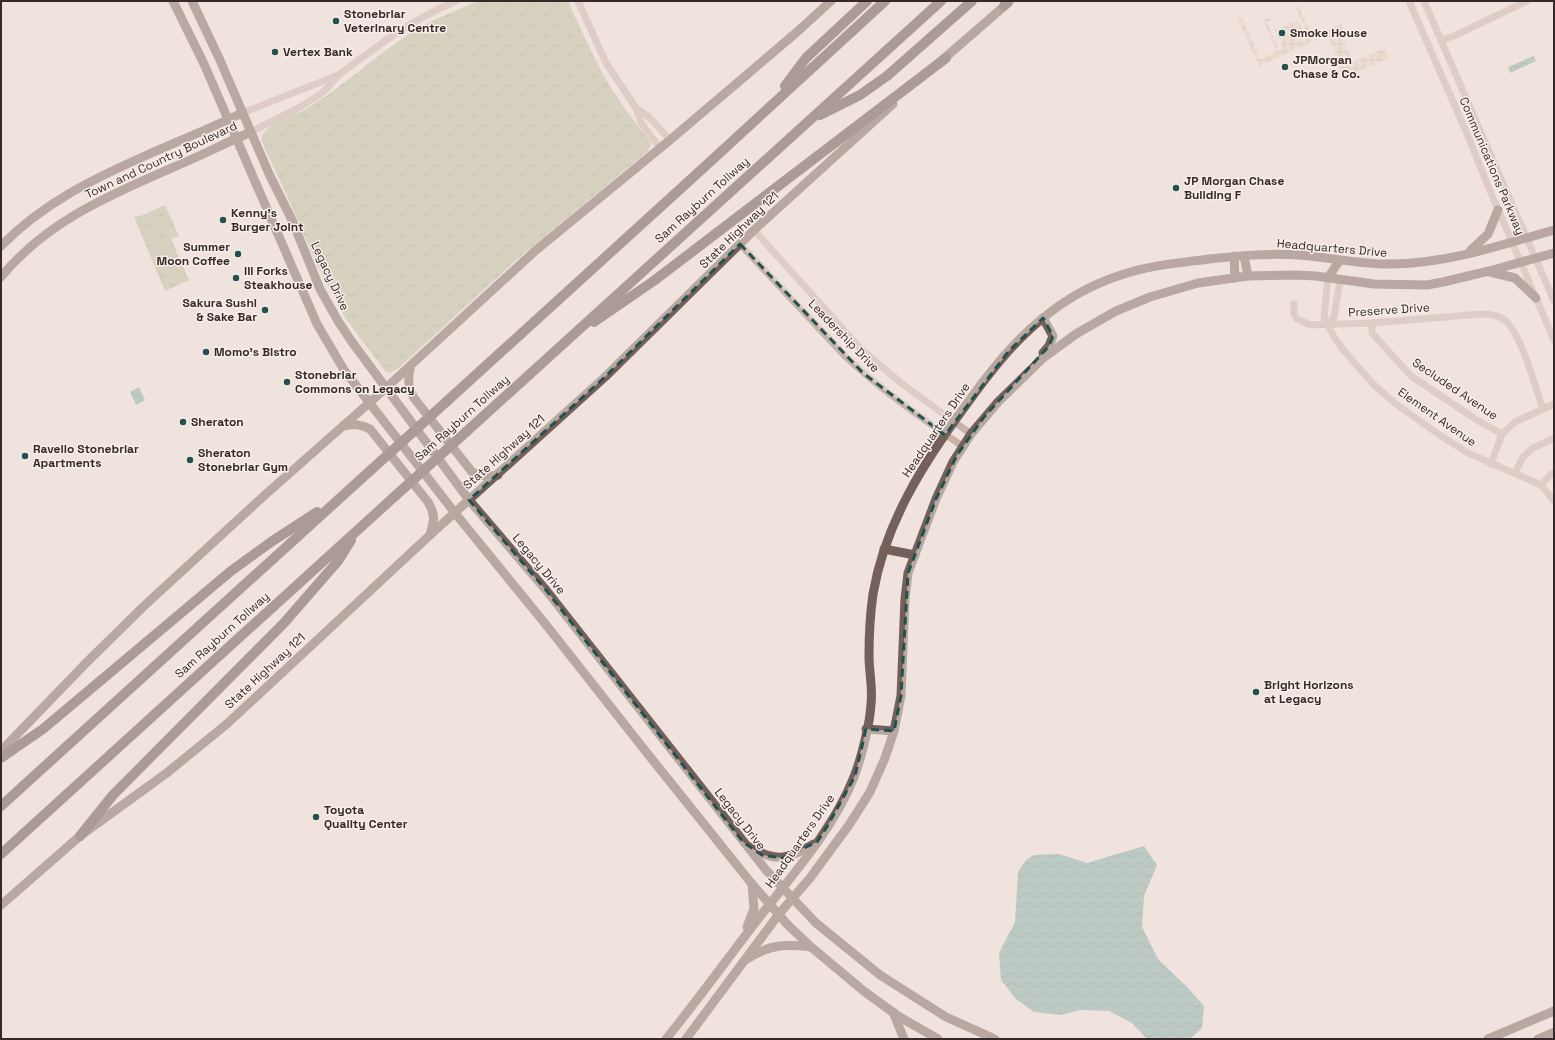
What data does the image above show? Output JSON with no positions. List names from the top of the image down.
{
  "streets": {
    "highway": ["Sam Rayburn Tollway"],
    "main road": [
      "Town and Country Boulevard",
      "State Highway 121",
      "Headquarters Drive",
      "Legacy Drive"
    ],
    "street": [
      "Communications Parkway",
      "Preserve Drive",
      "Leadership Drive",
      "Secluded Avenue",
      "Element Avenue"
    ]
  },
  "crossings": [
    ["Town and Country Boulevard", "Legacy Drive"],
    ["Communications Parkway", "Headquarters Drive"],
    ["State Highway 121", "Legacy Drive"],
    ["State Highway 121", "Leadership Drive"],
    ["Headquarters Drive", "Legacy Drive"],
    ["Headquarters Drive", "Leadership Drive"],
    ["Preserve Drive", "Secluded Avenue"],
    ["Preserve Drive", "Element Avenue"]
  ],
  "places": [
    "Stonebriar Veterinary Centre",
    "Smoke House",
    "Vertex Bank",
    "JPMorgan Chase & Co.",
    "JP Morgan Chase Building F",
    "Kenny's Burger Joint",
    "Summer Moon Coffee",
    "III Forks Steakhouse",
    "Sakura Sushi & Sake Bar",
    "Momo's Bistro",
    "Stonebriar Commons on Legacy",
    "Sheraton",
    "Ravello Stonebriar Apartments",
    "Sheraton Stonebriar Gym",
    "Bright Horizons at Legacy",
    "Toyota Quality Center"
  ]
}
